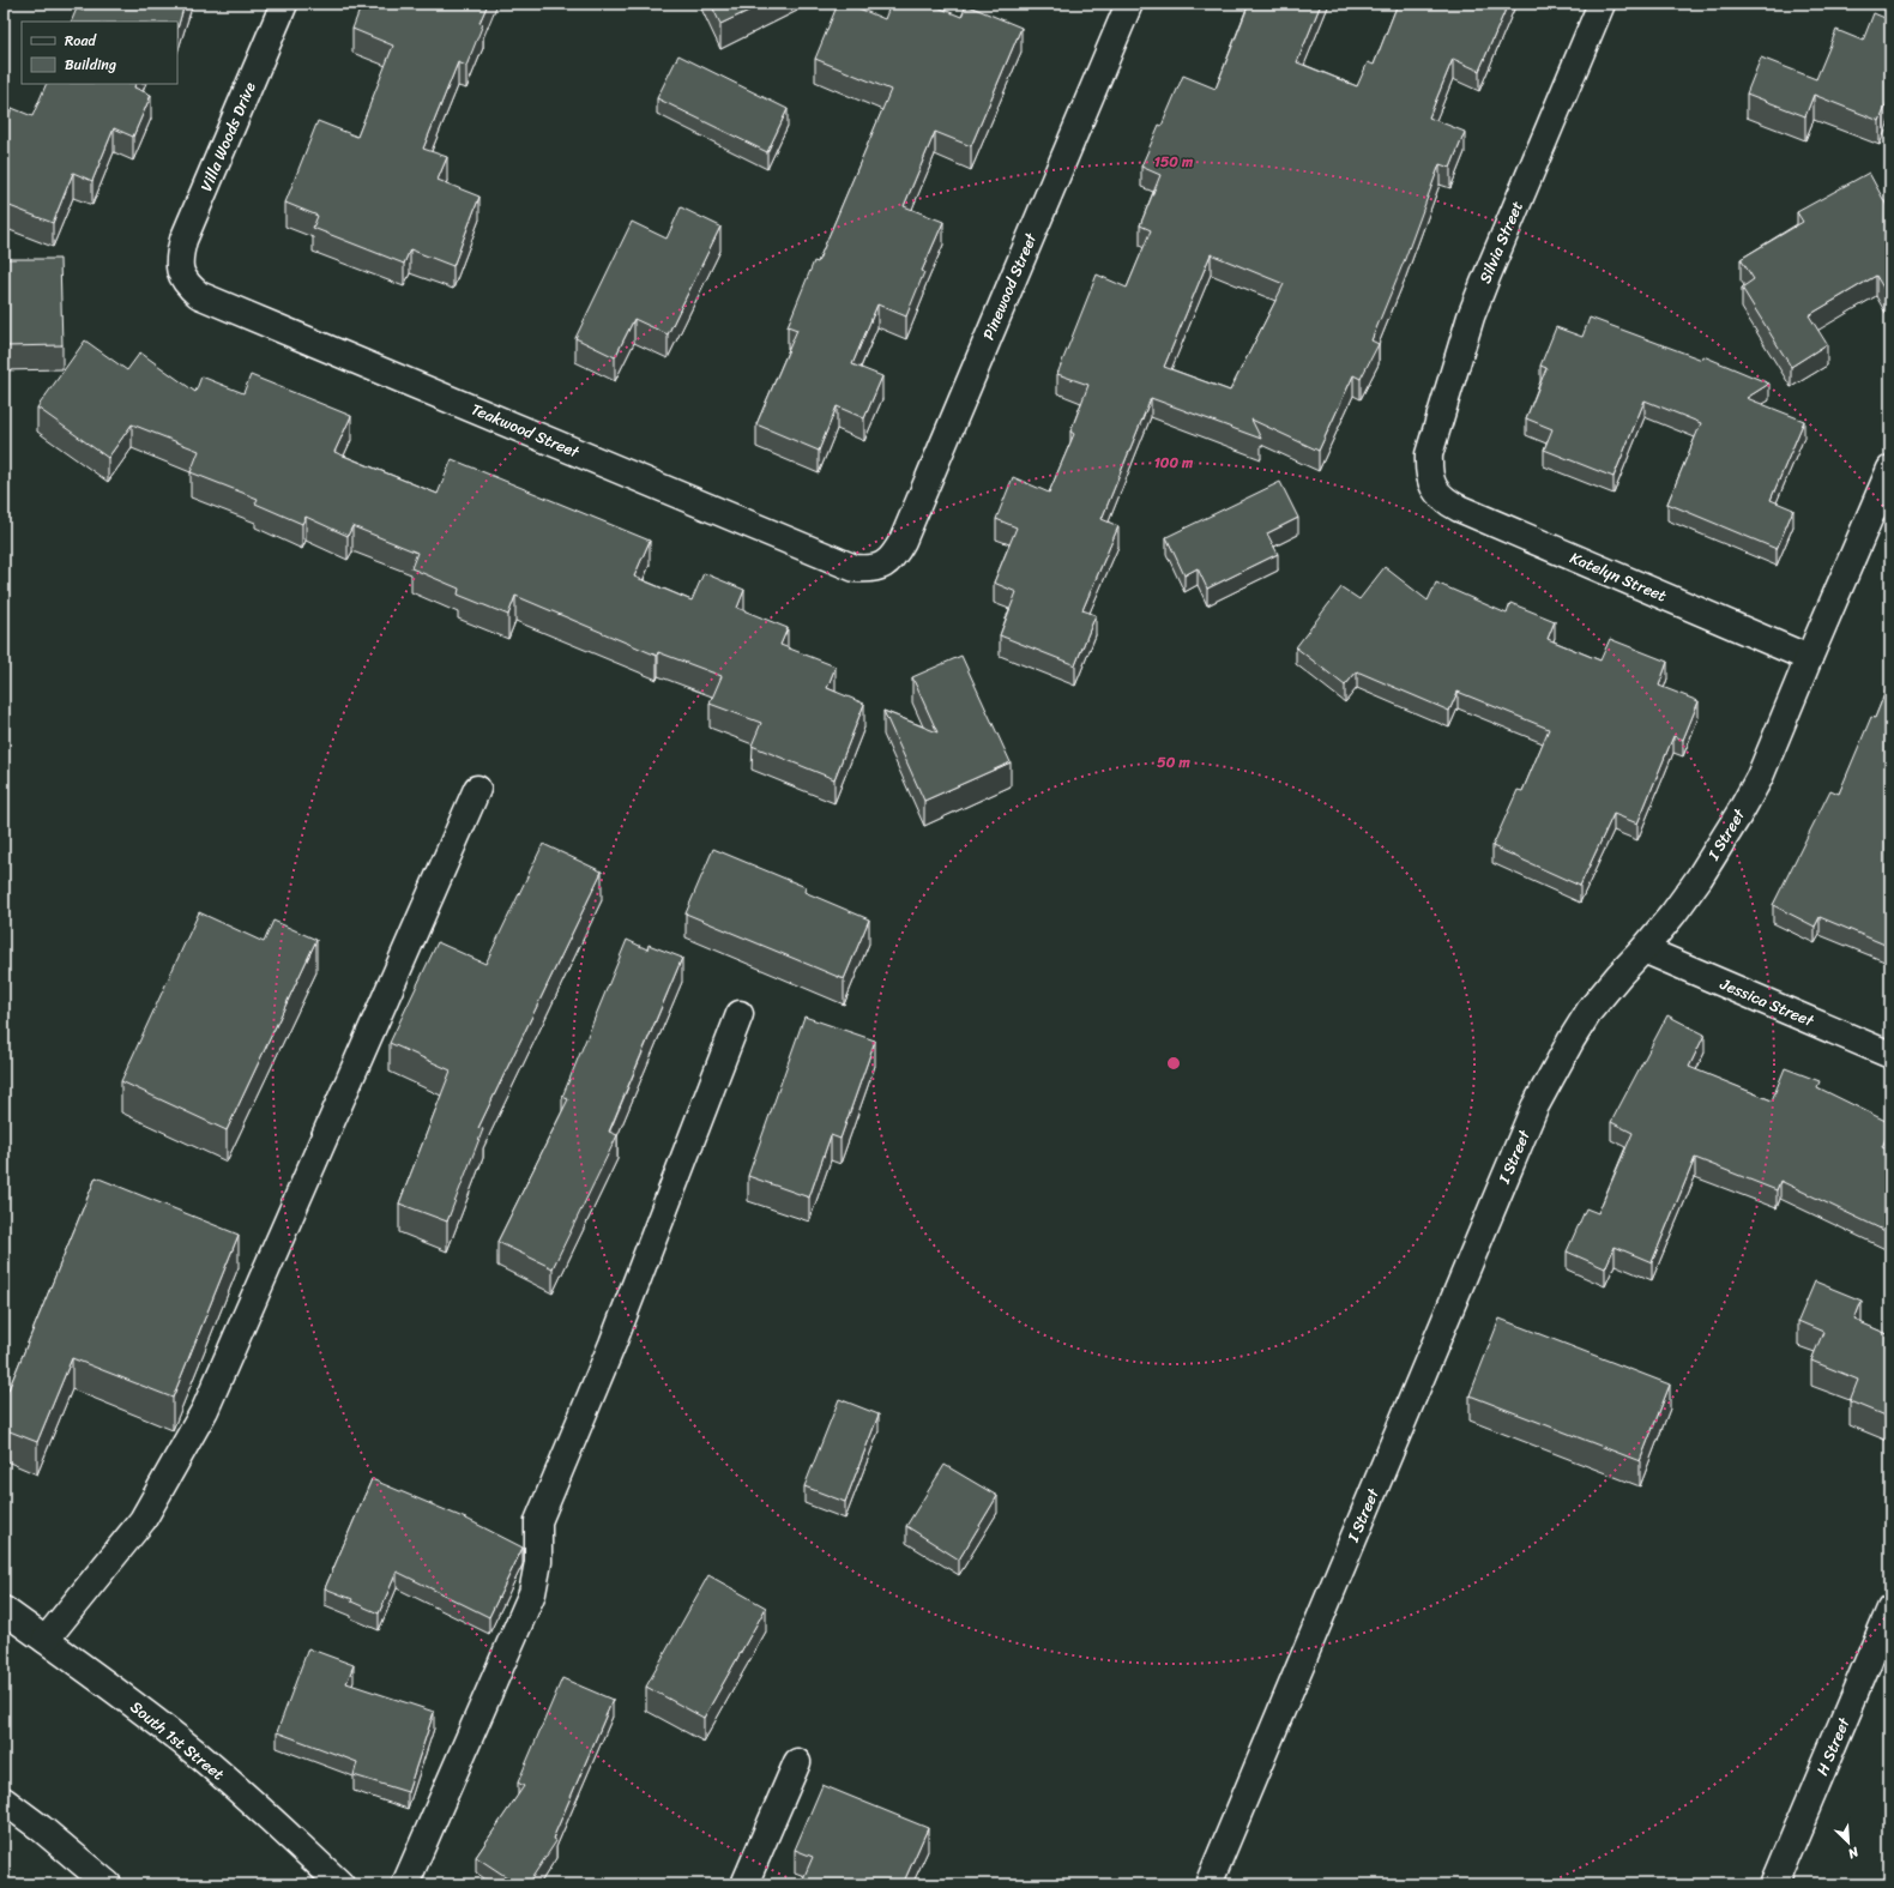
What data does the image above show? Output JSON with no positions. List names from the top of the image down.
{
  "streets": {
    "street": [
      "Villa Woods Drive",
      "Silvia Street",
      "Pinewood Street",
      "Teakwood Street",
      "Katelyn Street",
      "I Street",
      "Jessica Street",
      "South 1st Street",
      "H Street"
    ]
  },
  "crossings": [
    ["Villa Woods Drive", "Teakwood Street"],
    ["Silvia Street", "Katelyn Street"],
    ["Pinewood Street", "Teakwood Street"],
    ["Katelyn Street", "I Street"],
    ["I Street", "Jessica Street"]
  ],
  "legend": ["Road", "Building"],
  "north": "bottom right",
  "rings": ["150 m", "100 m", "50 m"]
}
